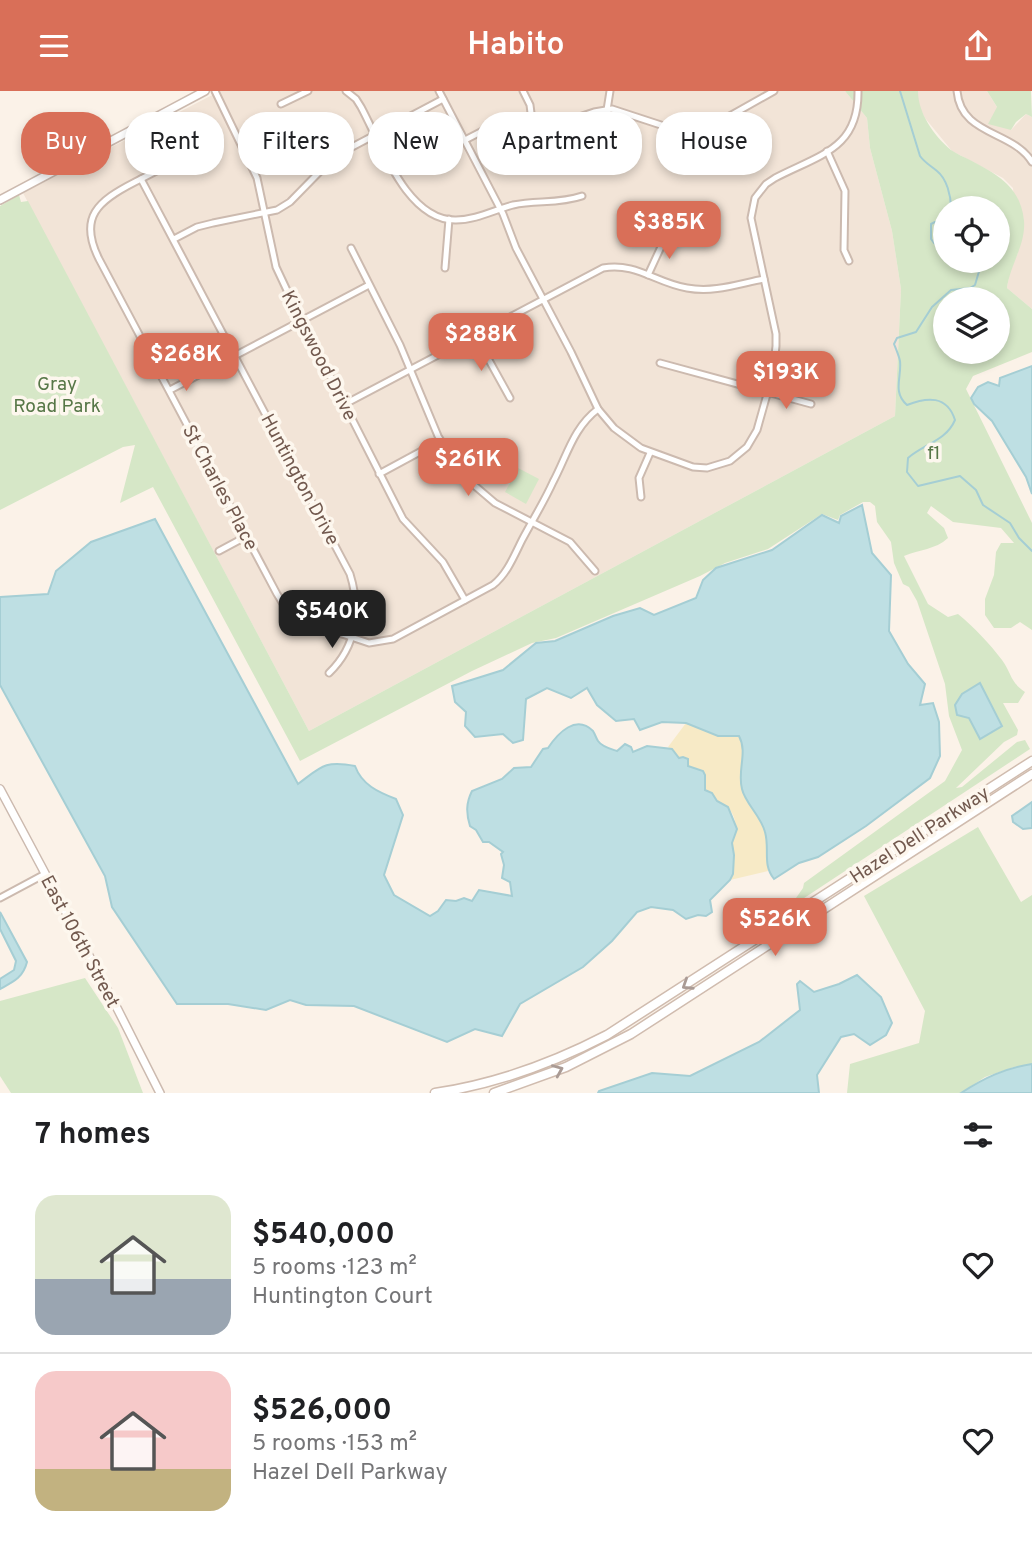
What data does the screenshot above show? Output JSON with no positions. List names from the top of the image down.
{
  "streets": {
    "main road": ["Hazel Dell Parkway"],
    "street": [
      "Kingswood Drive",
      "Huntington Drive",
      "St Charles Place",
      "East 106th Street"
    ]
  },
  "crossings": [
    ["Kingswood Drive", "St Charles Place"],
    ["Huntington Drive", "St Charles Place"]
  ],
  "parks": ["Gray Road Park", "f1"],
  "page": {
    "header": "Habito",
    "chip": [
      "Buy",
      "Rent",
      "Filters",
      "New",
      "Apartment",
      "House"
    ],
    "price": [
      "$385K",
      "$288K",
      "$268K",
      "$193K",
      "$261K",
      "$540K",
      "$526K"
    ],
    "heading": "7 homes",
    "list": [
      {
        "name": "$540,000",
        "note": "5 rooms · 123 m² · Huntington Court"
      },
      {
        "name": "$526,000",
        "note": "5 rooms · 153 m² · Hazel Dell Parkway"
      }
    ]
  }
}
